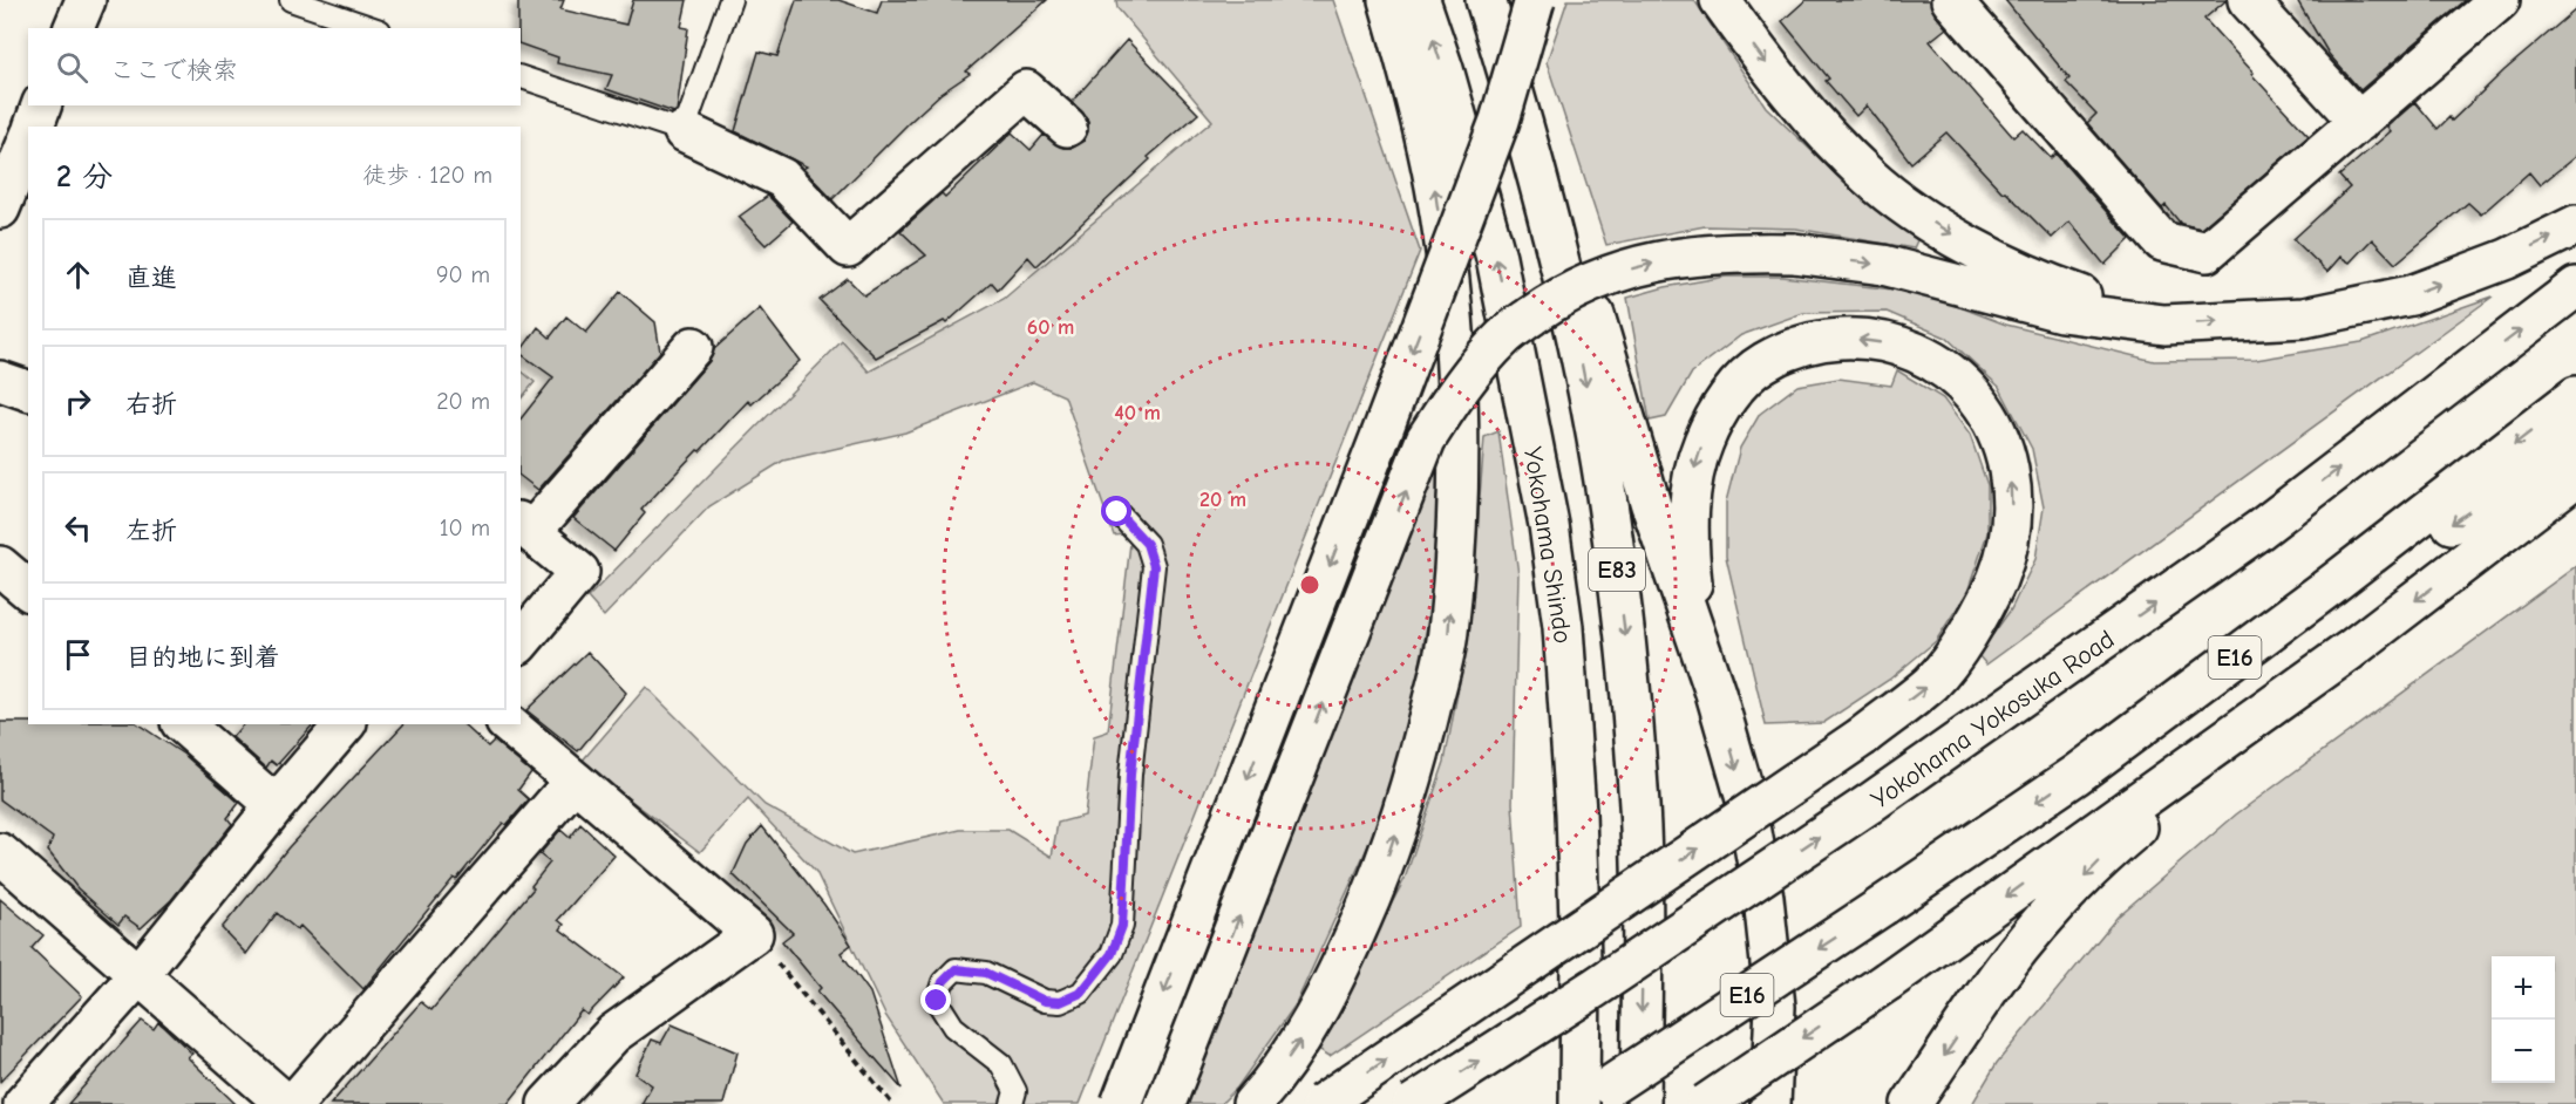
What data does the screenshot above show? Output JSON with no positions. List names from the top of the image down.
{
  "streets": {
    "main road": [
      "Yokohama Shindo",
      "E83",
      "E16",
      "Yokohama Yokosuka Road"
    ]
  },
  "crossings": [
    ["Yokohama Shindo", "E16"]
  ],
  "page": {
    "search": "ここで検索",
    "heading": ["2 分", "徒歩 · 120 m"],
    "list": [
      ["直進", "90 m"],
      ["右折", "20 m"],
      ["左折", "10 m"],
      "目的地に到着"
    ],
    "map_buttons": ["+", "−"]
  },
  "rings": ["60 m", "40 m", "20 m"]
}
